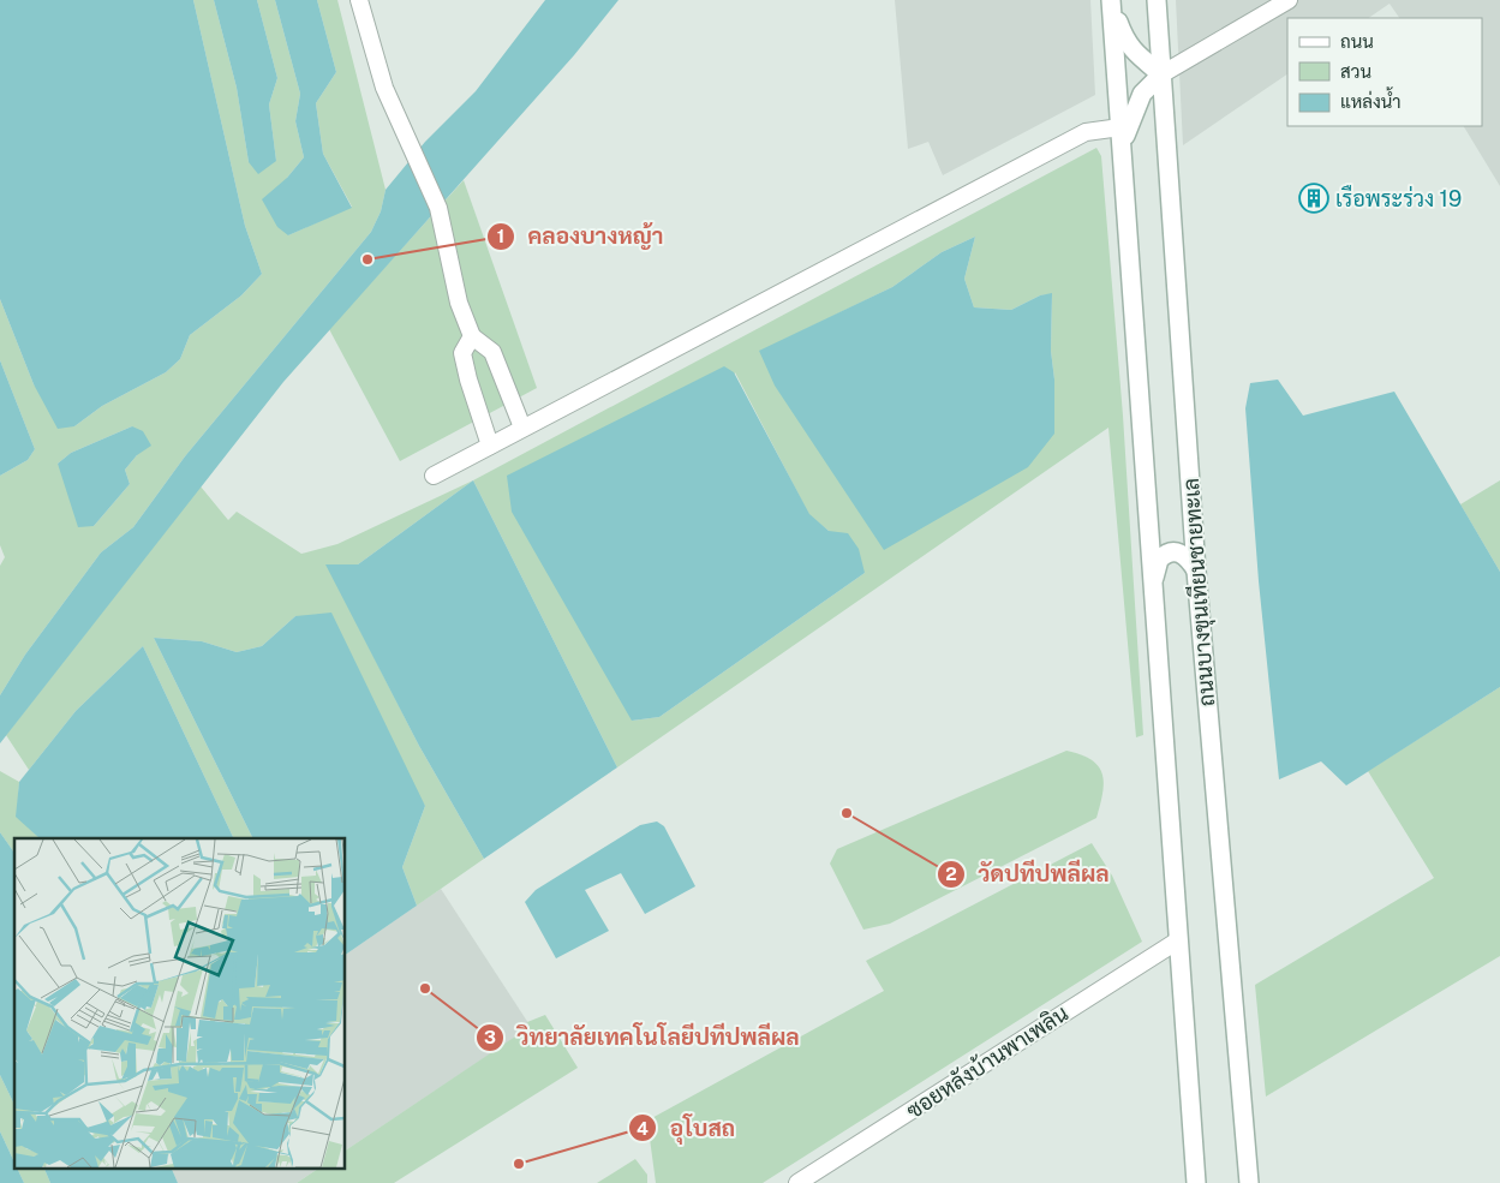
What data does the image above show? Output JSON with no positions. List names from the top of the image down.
{
  "streets": {
    "main road": ["ถนนบางขุนเทียนชายทะเล"],
    "street": ["ซอยหลังบ้านพาเพลิน"]
  },
  "crossings": [
    ["ถนนบางขุนเทียนชายทะเล", "ซอยหลังบ้านพาเพลิน"]
  ],
  "places": {
    "building": ["เรือพระร่วง 19"],
    "other": [
      "คลองบางหญ้า",
      "วัดปทีปพลีผล",
      "วิทยาลัยเทคโนโลยีปทีปพลีผล",
      "อุโบสถ"
    ]
  },
  "legend": ["ถนน", "สวน", "แหล่งน้ำ"]
}
